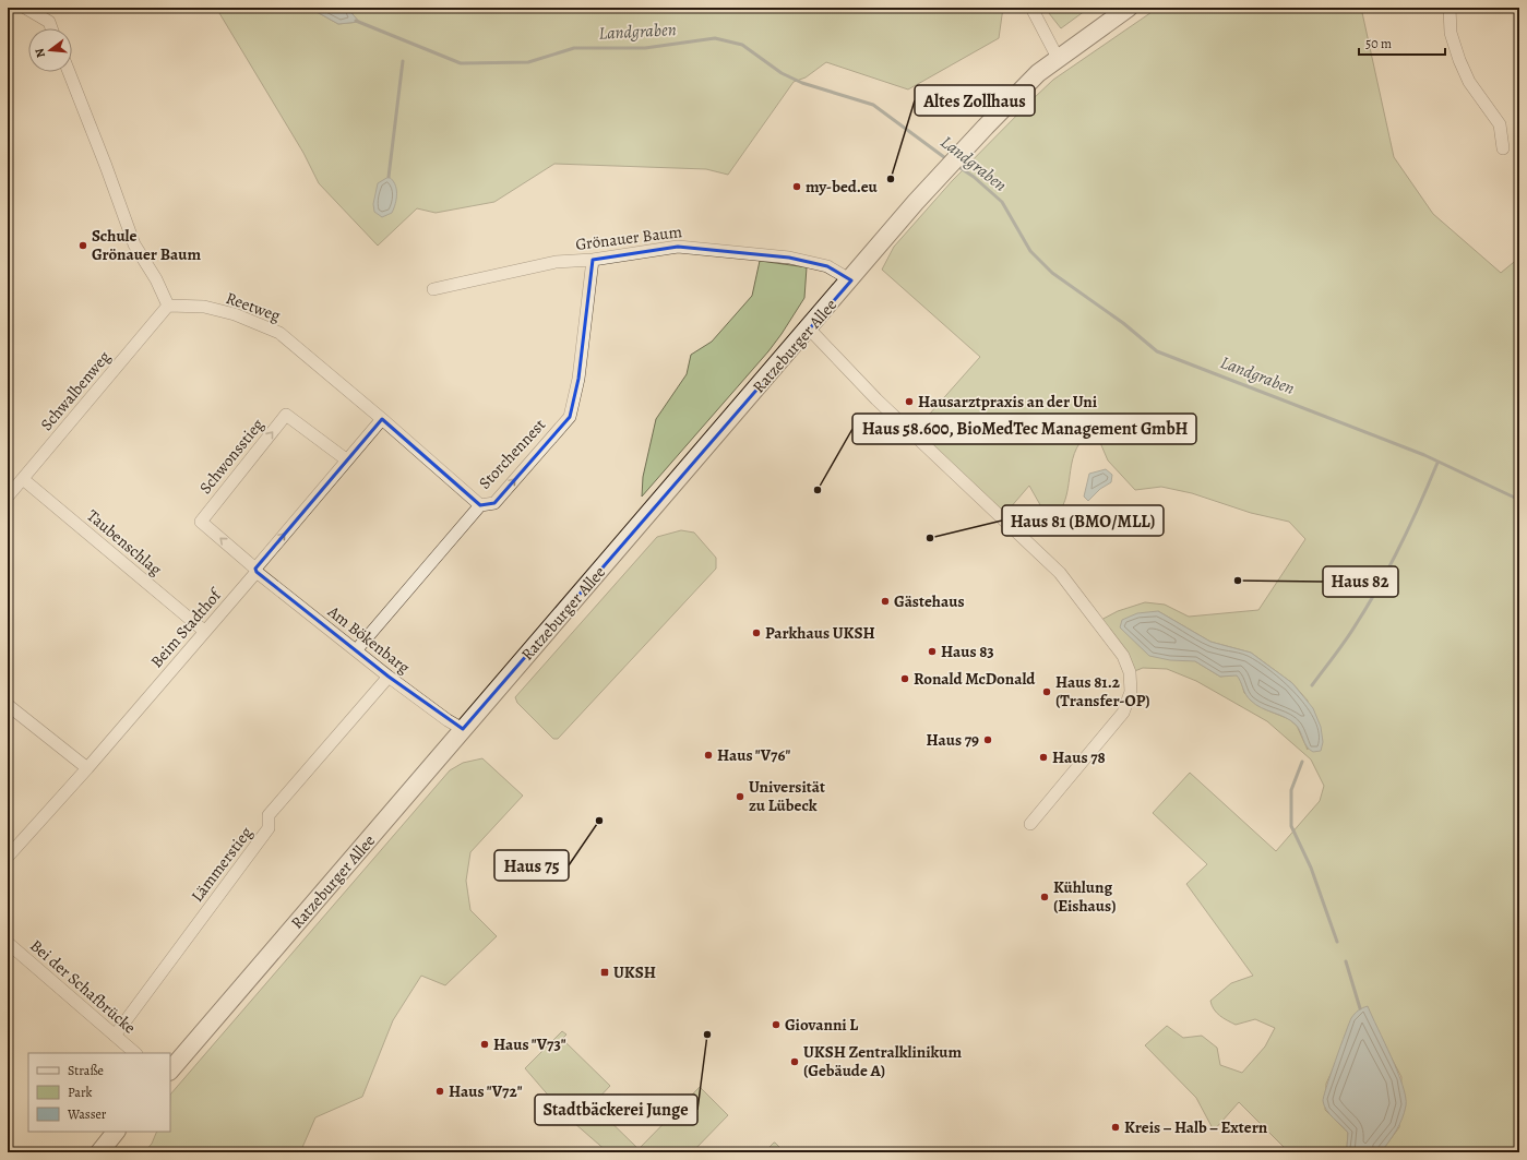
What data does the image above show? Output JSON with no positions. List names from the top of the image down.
{
  "streets": {
    "main road": ["Ratzeburger Allee"],
    "street": [
      "Grönauer Baum",
      "Reetweg",
      "Schwalbenweg",
      "Storchennest",
      "Schwonsstieg",
      "Taubenschlag",
      "Beim Stadthof",
      "Am Bökenbarg",
      "Lämmerstieg",
      "Bei der Schafbrücke"
    ]
  },
  "crossings": [
    ["Grönauer Baum", "Ratzeburger Allee"],
    ["Grönauer Baum", "Storchennest"],
    ["Reetweg", "Schwalbenweg"],
    ["Reetweg", "Storchennest"],
    ["Reetweg", "Beim Stadthof"],
    ["Ratzeburger Allee", "Am Bökenbarg"],
    ["Schwalbenweg", "Taubenschlag"],
    ["Storchennest", "Am Bökenbarg"],
    ["Schwonsstieg", "Beim Stadthof"],
    ["Schwonsstieg", "Am Bökenbarg"],
    ["Taubenschlag", "Beim Stadthof"],
    ["Beim Stadthof", "Am Bökenbarg"],
    ["Am Bökenbarg", "Lämmerstieg"],
    ["Lämmerstieg", "Bei der Schafbrücke"]
  ],
  "one_way": ["Storchennest"],
  "water": ["Landgraben"],
  "places": {
    "other": [
      "Altes Zollhaus",
      "my-bed.eu",
      "Schule Grönauer Baum",
      "Hausarztpraxis an der Uni",
      "Haus 58.600, BioMedTec Management GmbH",
      "Haus 81 (BMO/MLL)",
      "Haus 82",
      "Gästehaus",
      "Parkhaus UKSH",
      "Haus 83",
      "Ronald McDonald",
      "Haus 81.2 (Transfer-OP)",
      "Haus 79",
      "Haus \"V76\"",
      "Haus 78",
      "Universität zu Lübeck",
      "Haus 75",
      "Kühlung (Eishaus)",
      "Giovanni L",
      "Stadtbäckerei Junge",
      "Haus \"V73\"",
      "UKSH Zentralklinikum (Gebäude A)",
      "Haus \"V72\"",
      "Kreis – Halb – Extern"
    ],
    "transit": ["UKSH"]
  },
  "legend": ["Straße", "Park", "Wasser"],
  "scale_bar": "50 m",
  "north": "left"
}
